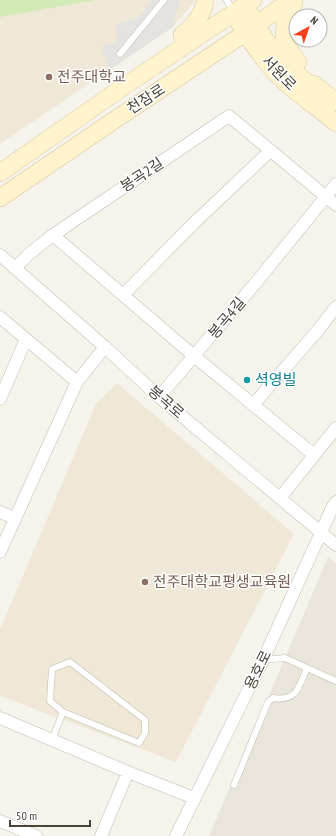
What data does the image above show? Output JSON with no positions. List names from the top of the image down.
{
  "streets": {
    "street": [
      "서원로",
      "천잠로",
      "봉곡2길",
      "봉곡4길",
      "봉곡로",
      "용호로"
    ]
  },
  "crossings": [
    ["서원로", "천잠로"],
    ["봉곡2길", "봉곡4길"],
    ["봉곡2길", "봉곡로"],
    ["봉곡4길", "봉곡로"],
    ["봉곡로", "용호로"]
  ],
  "places": ["전주대학교", "셕영빌", "전주대학교평생교육원"],
  "scale_bar": "50 m",
  "north": "top right"
}
